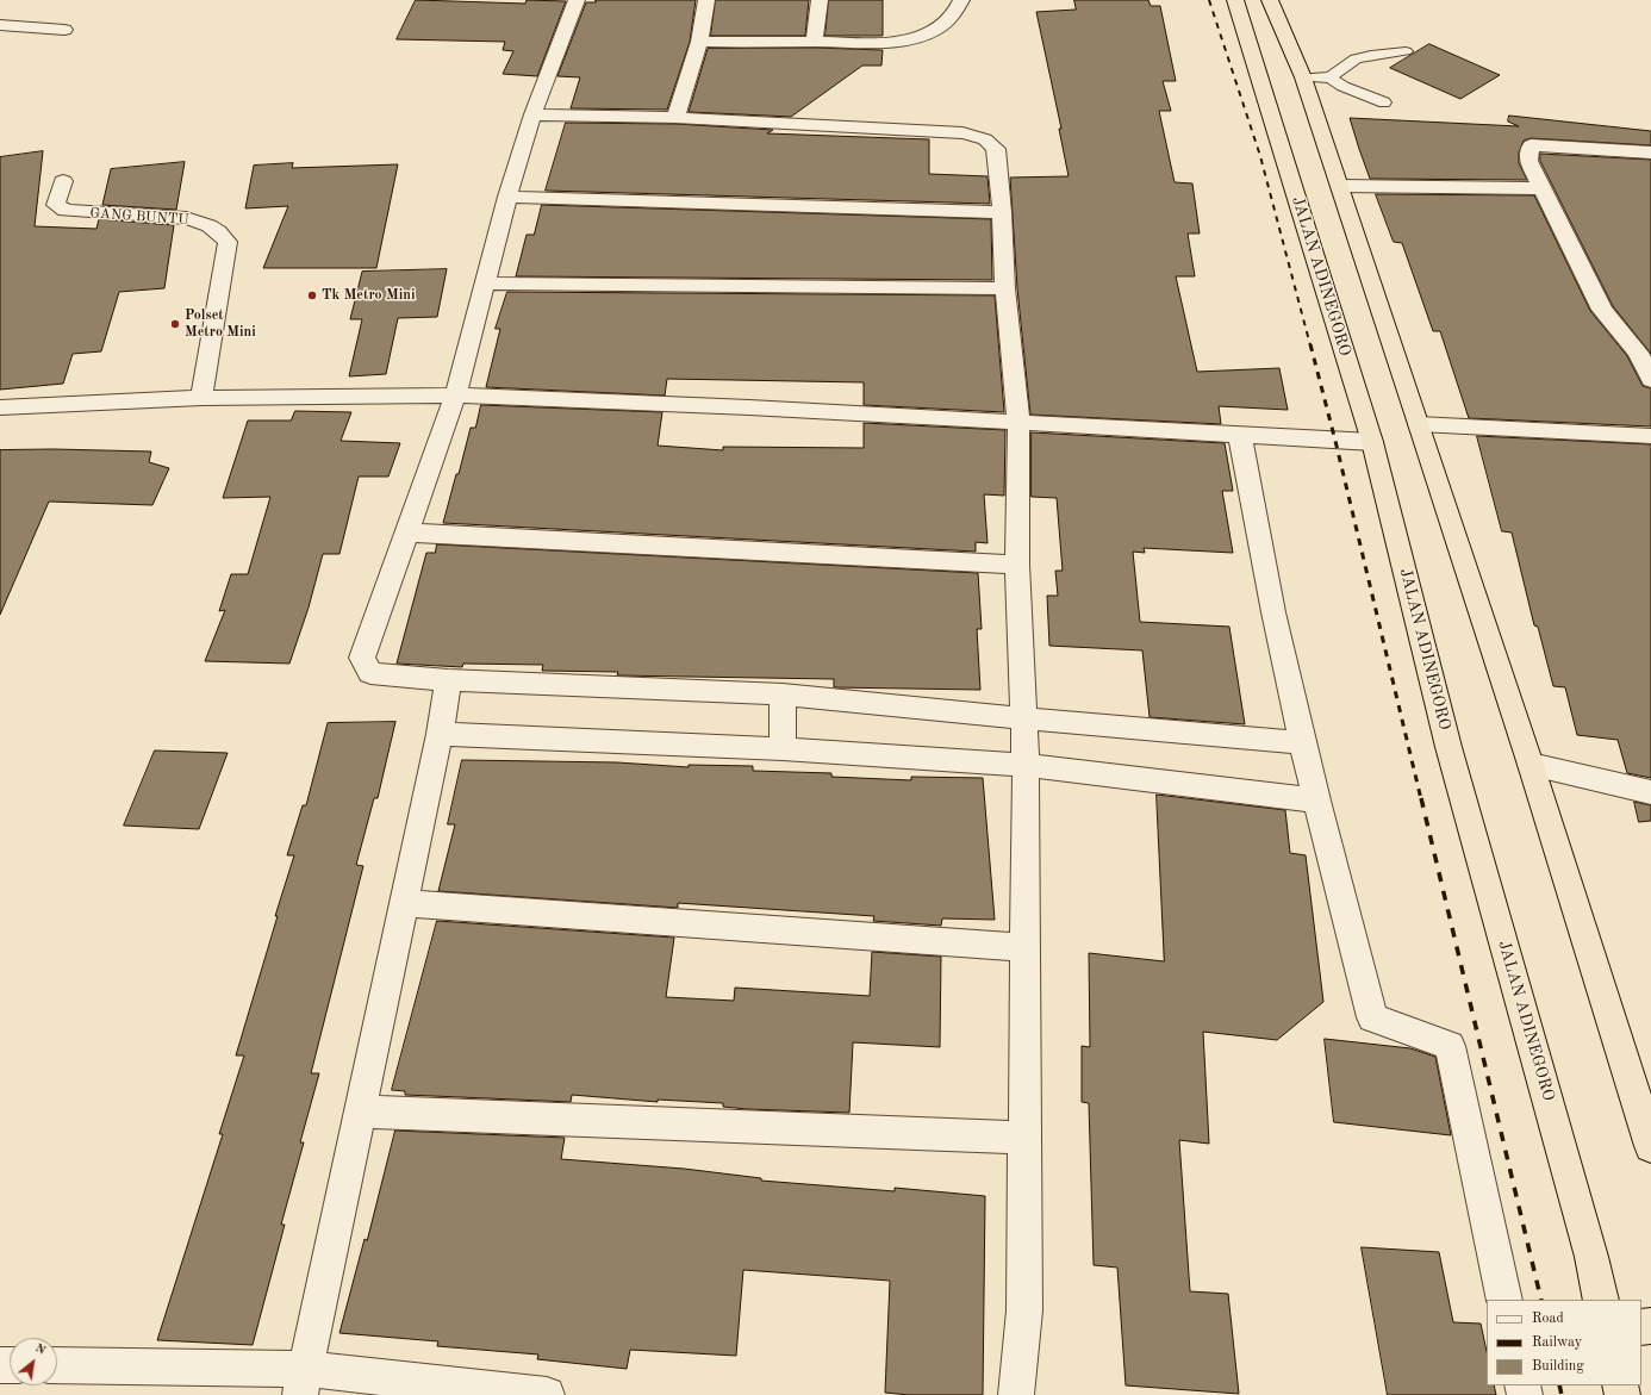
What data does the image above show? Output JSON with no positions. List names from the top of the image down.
{
  "streets": {
    "highway": ["JALAN ADINEGORO"],
    "street": ["GANG BUNTU"]
  },
  "places": ["Tk Metro Mini", "Polset Metro Mini"],
  "legend": ["Road", "Railway", "Building"],
  "north": "top right"
}
